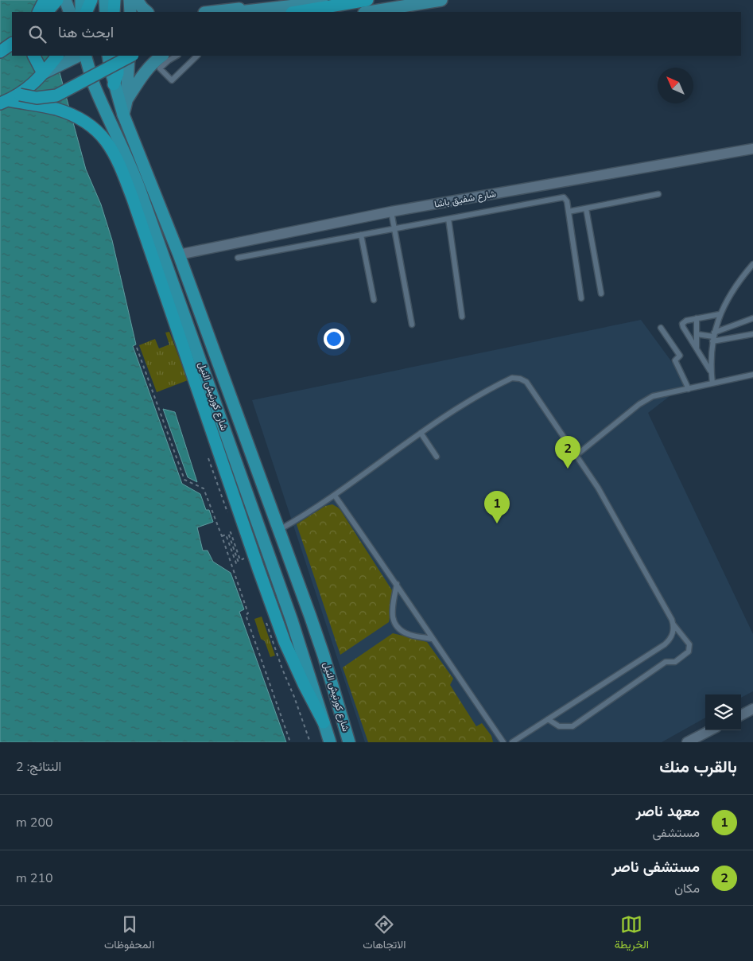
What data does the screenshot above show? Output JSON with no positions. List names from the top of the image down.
{
  "streets": {
    "highway": ["شارع كورنيش النيل"],
    "street": ["شارع شفيق باشا"]
  },
  "crossings": [
    ["شارع شفيق باشا", "شارع كورنيش النيل"]
  ],
  "north": "top left",
  "page": {
    "search": "ابحث هنا",
    "pins": ["2", "1"],
    "heading": ["بالقرب منك", "النتائج: 2"],
    "list": [
      {
        "mark": "1",
        "name": "معهد ناصر",
        "note": "مستشفى",
        "value": "200 m"
      },
      {
        "mark": "2",
        "name": "مستشفى ناصر",
        "note": "مكان",
        "value": "210 m"
      }
    ],
    "nav": ["الخريطة", "الاتجاهات", "المحفوظات"]
  }
}
